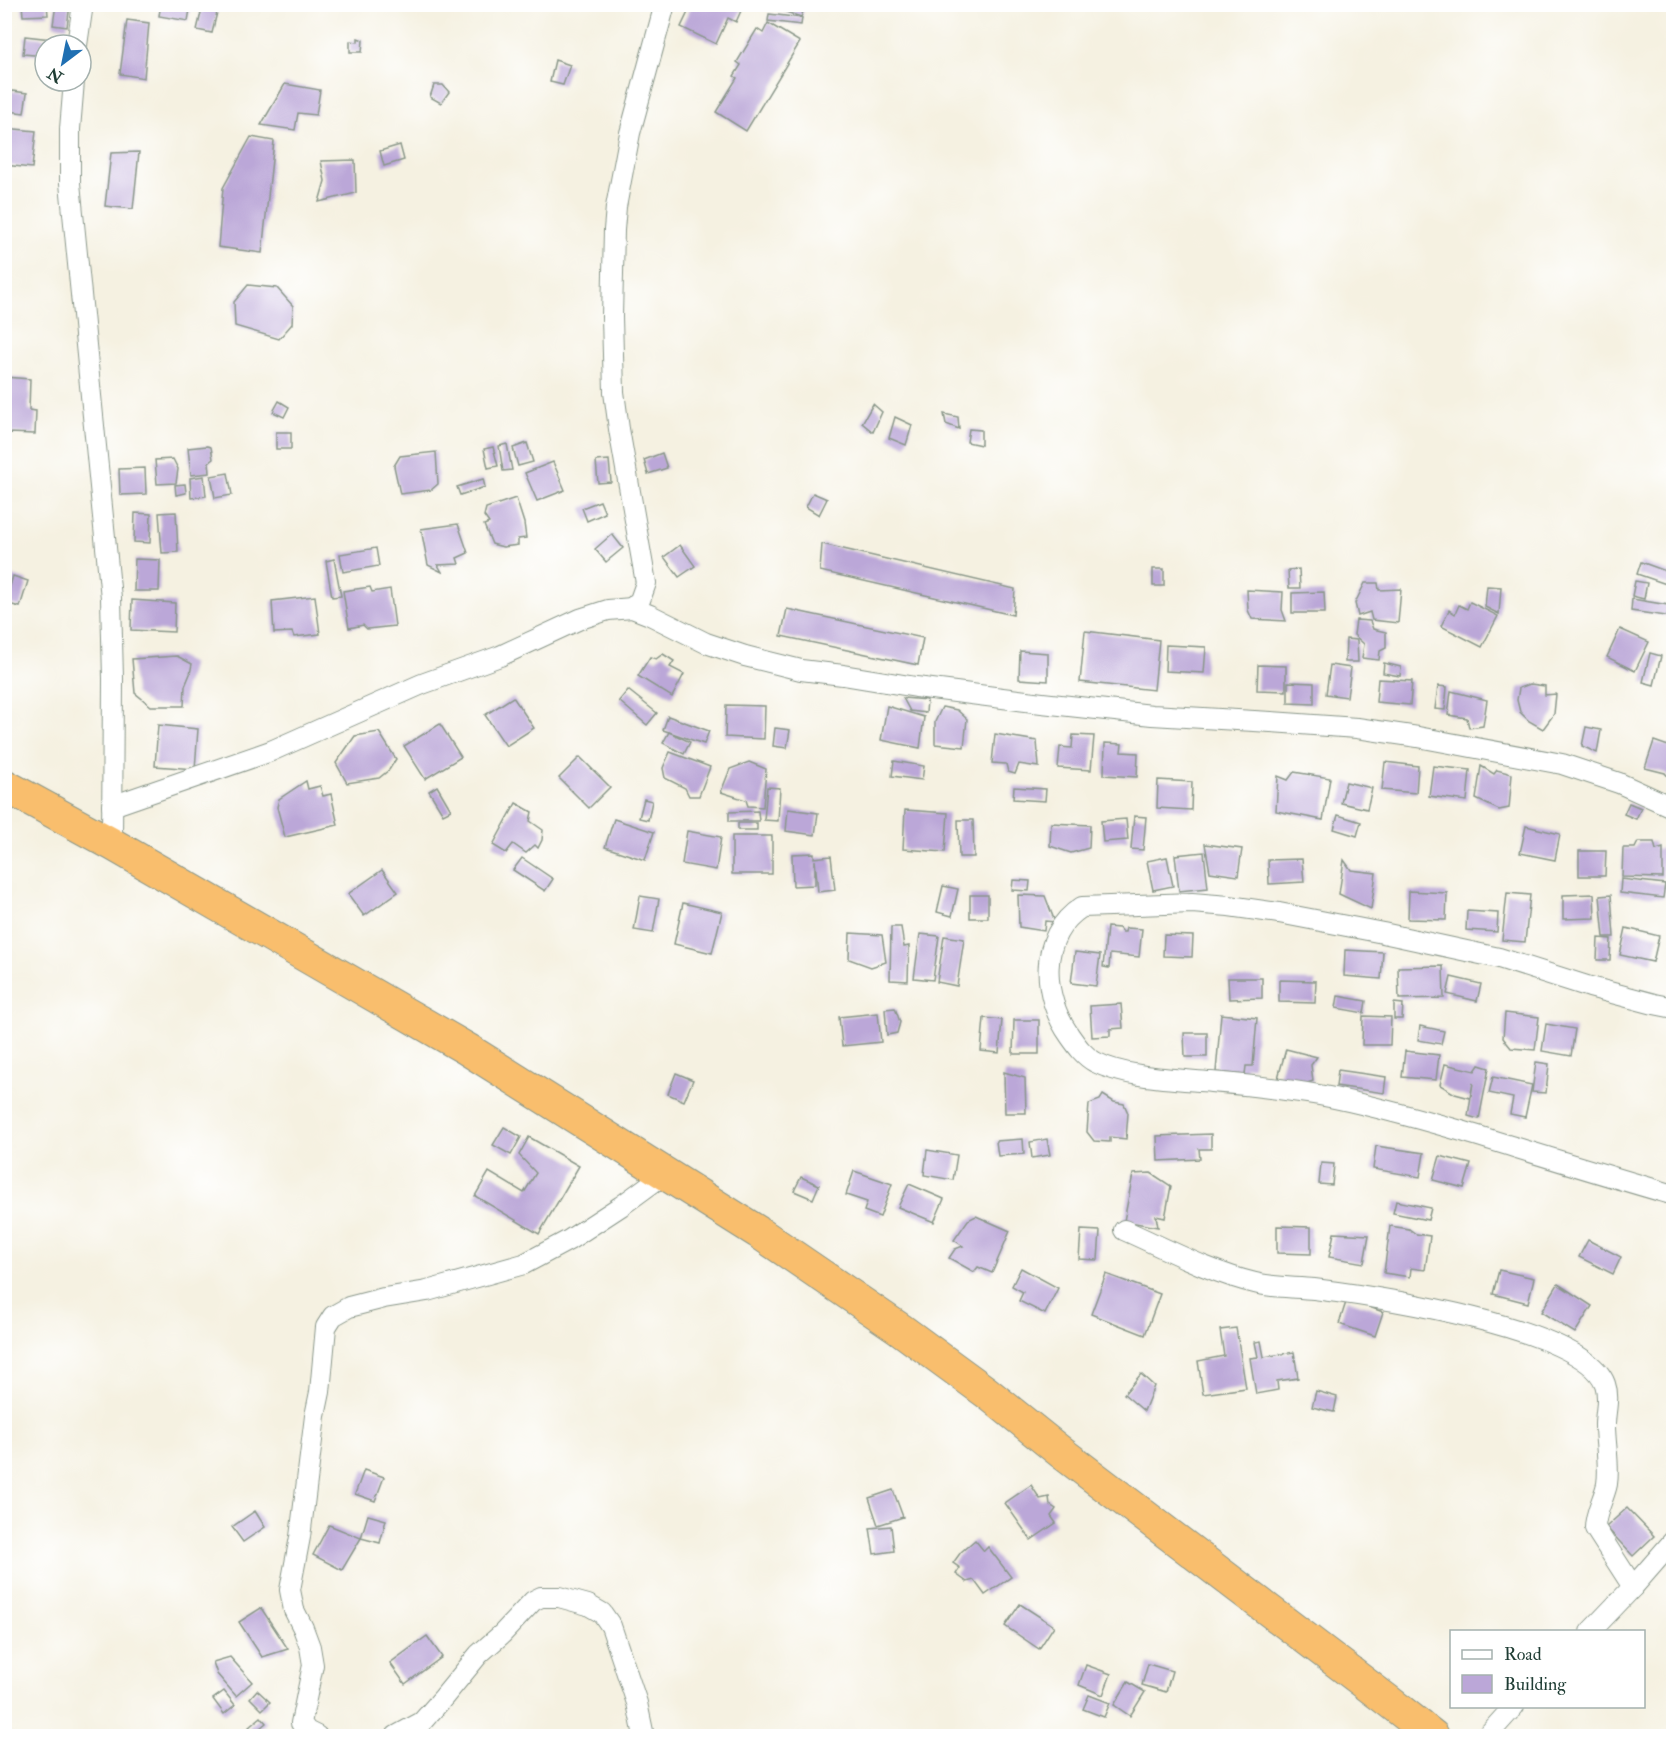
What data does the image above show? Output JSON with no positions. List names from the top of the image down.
{
  "legend": ["Road", "Building"],
  "north": "bottom left"
}
